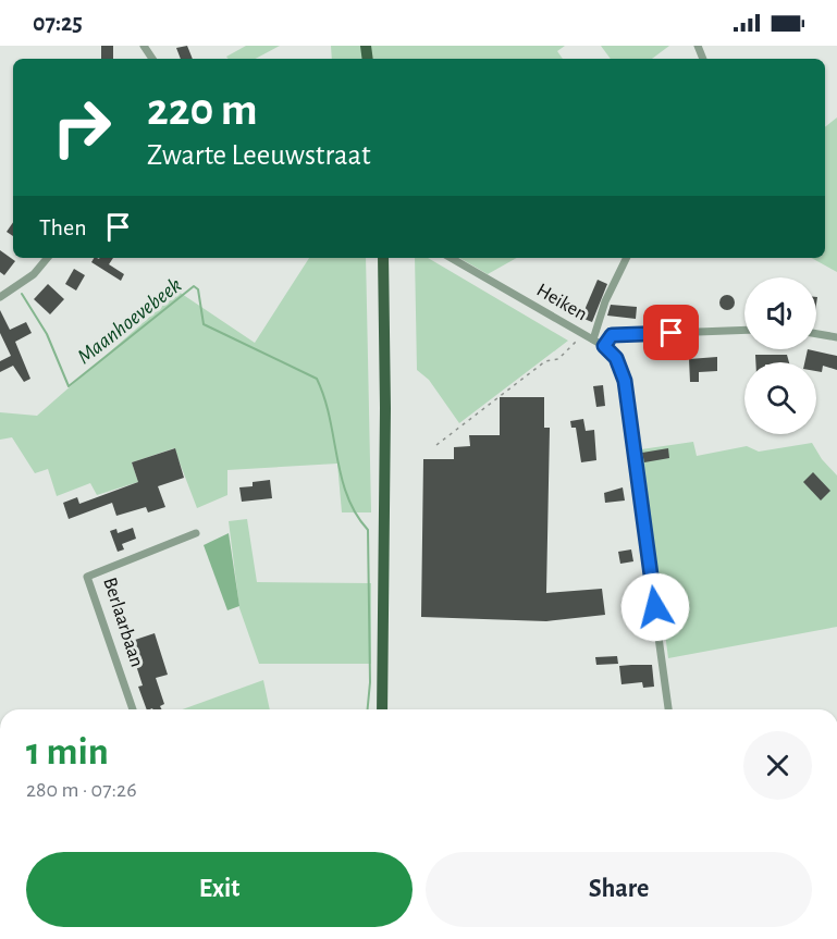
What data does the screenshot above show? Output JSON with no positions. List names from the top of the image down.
{
  "streets": {
    "street": ["Heiken", "Berlaarbaan"]
  },
  "water": ["Maanhoevebeek"],
  "page": {
    "status": "07:25",
    "turn": ["220 m", "Zwarte Leeuwstraat"],
    "then": "Then",
    "heading": ["1 min", "280 m · 07:26"],
    "buttons": ["Exit", "Share"]
  }
}
